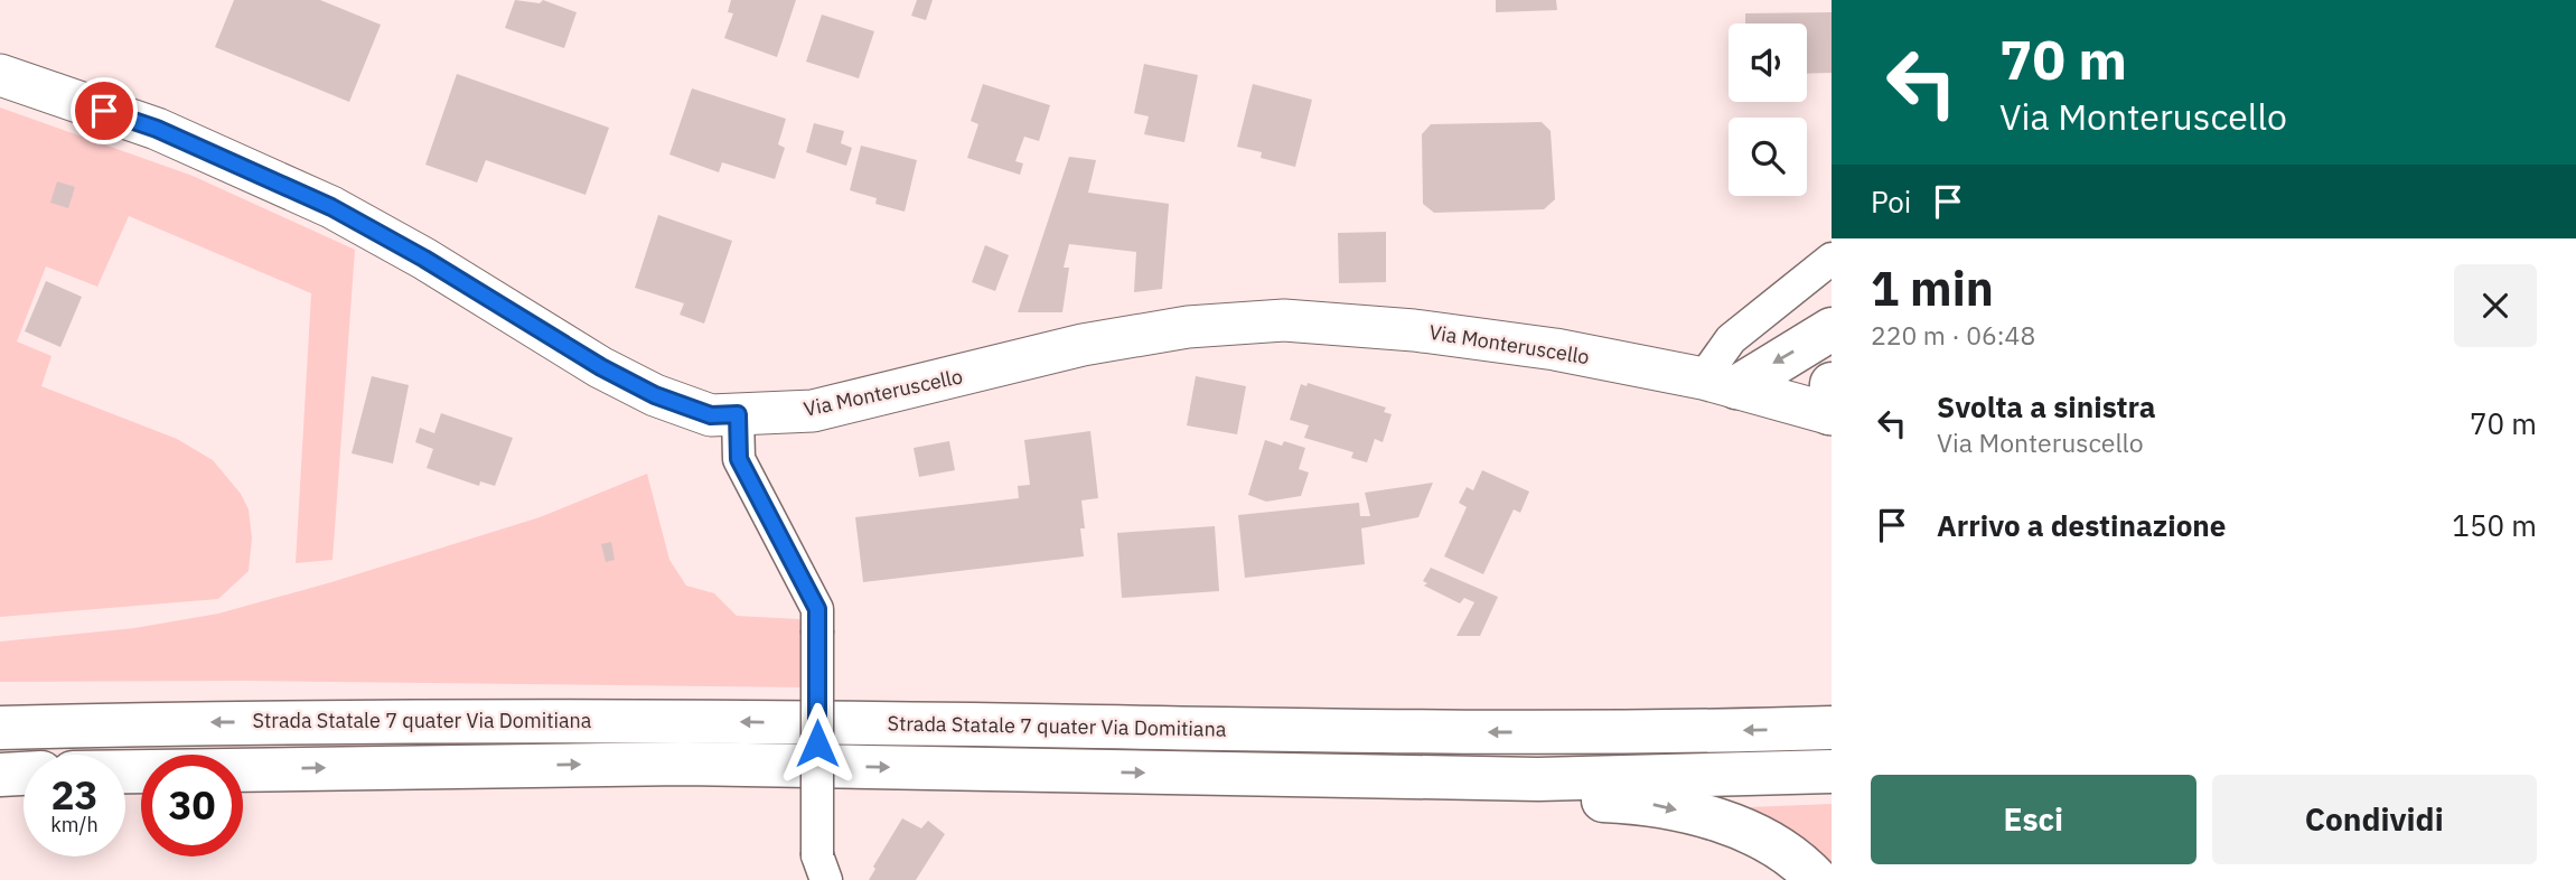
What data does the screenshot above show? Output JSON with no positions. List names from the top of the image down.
{
  "streets": {
    "highway": ["Strada Statale 7 quater Via Domitiana"],
    "street": ["Via Monteruscello"]
  },
  "page": {
    "turn": ["70 m", "Via Monteruscello"],
    "then": "Poi",
    "heading": ["1 min", "220 m · 06:48"],
    "list": [
      {
        "name": "Svolta a sinistra",
        "note": "Via Monteruscello",
        "value": "70 m"
      },
      {
        "name": "Arrivo a destinazione",
        "value": "150 m"
      }
    ],
    "speed": "23 km/h",
    "limit": "30",
    "buttons": ["Esci", "Condividi"]
  }
}
